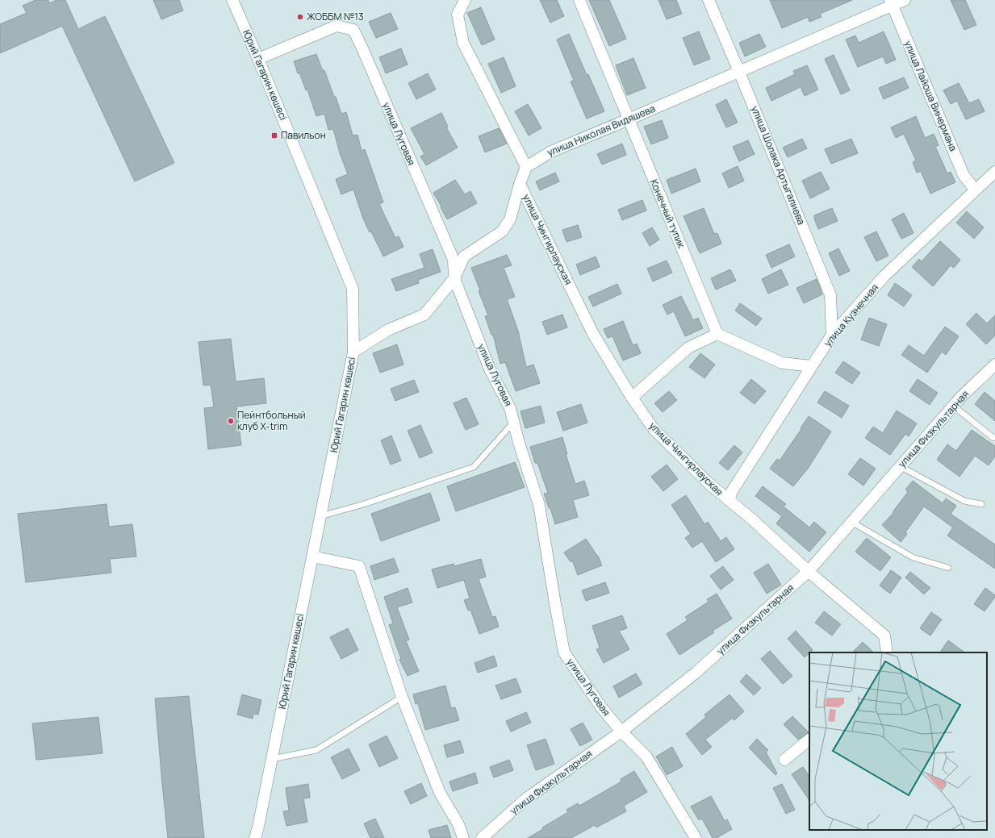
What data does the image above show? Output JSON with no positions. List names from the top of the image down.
{
  "streets": {
    "street": [
      "Юрий Гагарин көшесі",
      "улица Лайоша Винермана",
      "улица Николая Видяшева",
      "улица Луговая",
      "улица Шолака Артыгалиева",
      "Конечный тупик",
      "улица Чингирлауская",
      "улица Кузнечная",
      "улица Физкультарная"
    ]
  },
  "crossings": [
    ["Юрий Гагарин көшесі", "улица Луговая"],
    ["улица Лайоша Винермана", "улица Николая Видяшева"],
    ["улица Лайоша Винермана", "улица Кузнечная"],
    ["улица Николая Видяшева", "улица Шолака Артыгалиева"],
    ["улица Николая Видяшева", "Конечный тупик"],
    ["улица Луговая", "улица Физкультарная"],
    ["улица Шолака Артыгалиева", "улица Кузнечная"],
    ["улица Чингирлауская", "улица Кузнечная"],
    ["улица Чингирлауская", "улица Физкультарная"]
  ],
  "places": {
    "other": ["ЖОББМ №13", "Пейнтбольный клуб X-trim"],
    "transit": ["Павильон"]
  }
}
